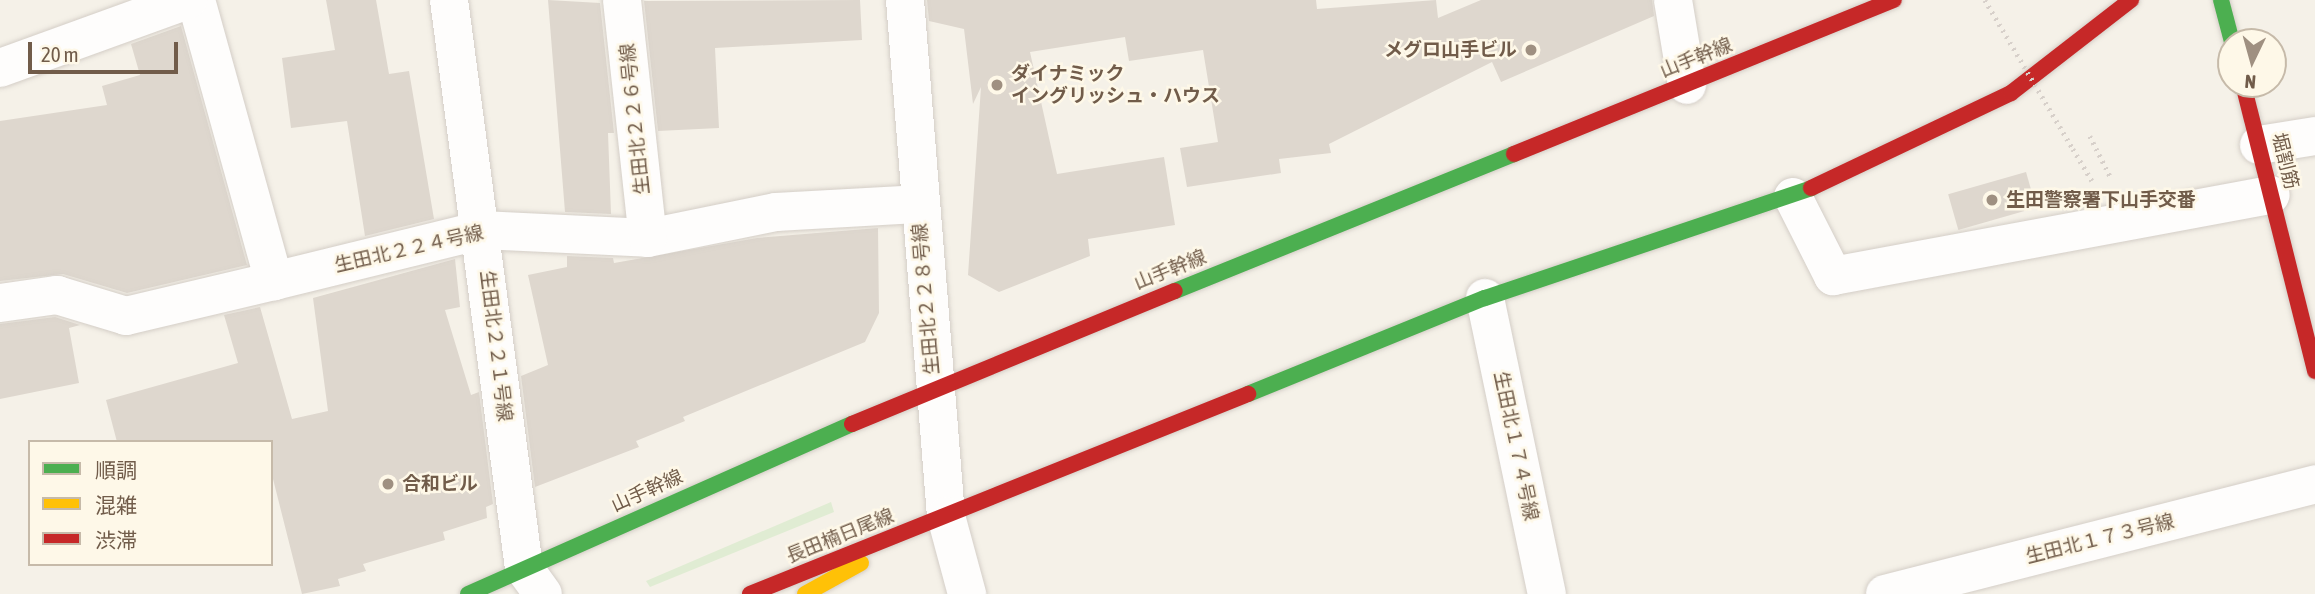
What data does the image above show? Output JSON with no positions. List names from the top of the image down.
{
  "streets": {
    "main road": ["山手幹線", "堀割筋", "長田楠日尾線"],
    "street": [
      "生田北２２６号線",
      "生田北２２４号線",
      "生田北２２８号線",
      "生田北２２１号線",
      "生田北１７４号線",
      "生田北１７３号線"
    ]
  },
  "crossings": [
    ["山手幹線", "生田北２２８号線"],
    ["山手幹線", "生田北２２１号線"],
    ["生田北２２６号線", "生田北２２４号線"],
    ["生田北２２４号線", "生田北２２８号線"],
    ["生田北２２４号線", "生田北２２１号線"],
    ["生田北２２８号線", "長田楠日尾線"]
  ],
  "places": [
    "メグロ山手ビル",
    "ダイナミック イングリッシュ・ハウス",
    "生田警察署下山手交番",
    "合和ビル"
  ],
  "legend": ["順調", "混雑", "渋滞"],
  "scale_bar": "20 m",
  "north": "bottom"
}
